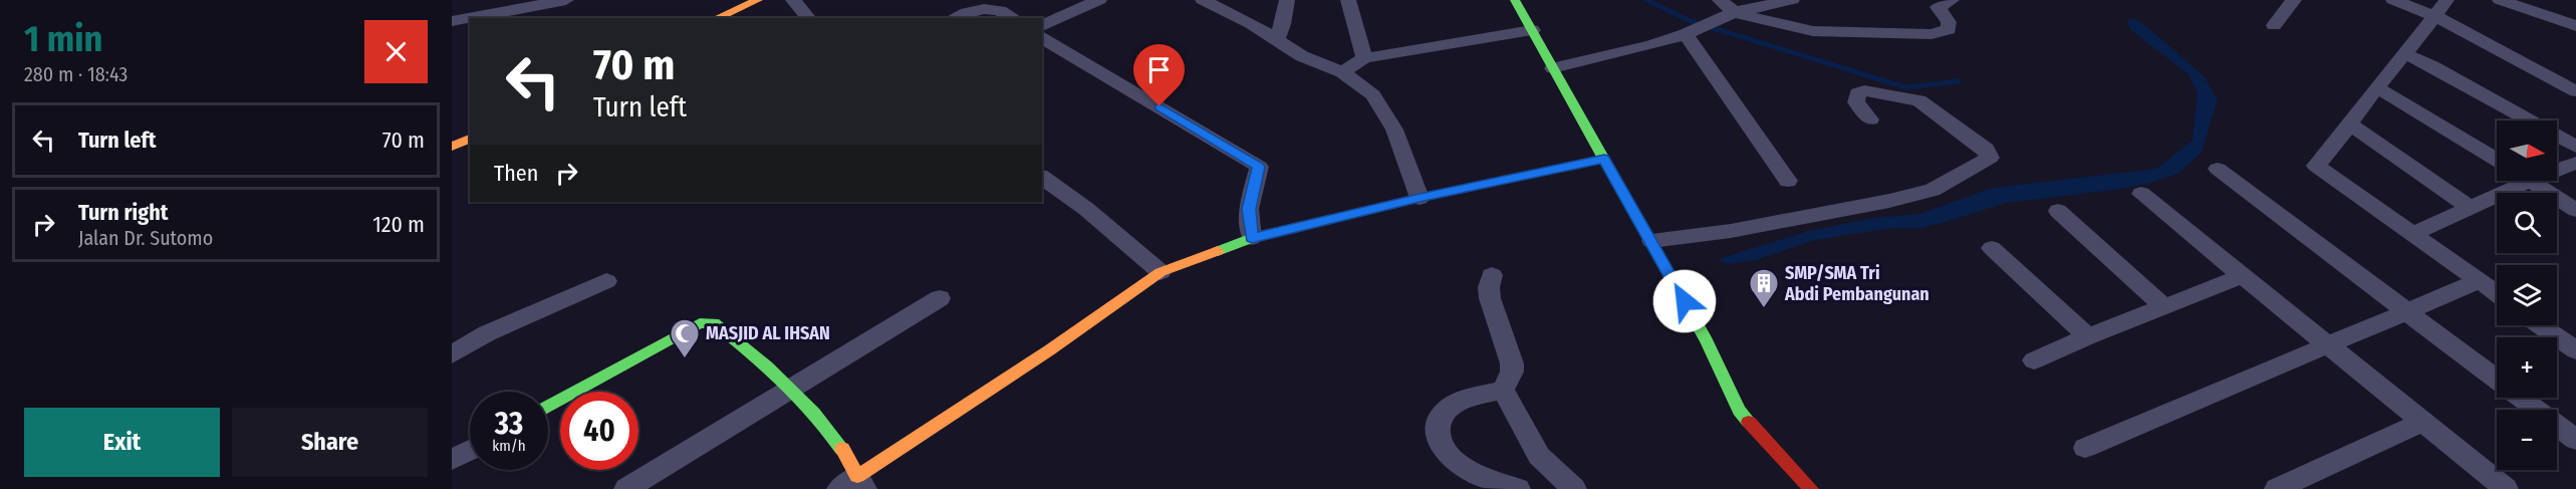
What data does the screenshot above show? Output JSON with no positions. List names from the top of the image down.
{
  "places": {
    "building": ["SMP/SMA Tri Abdi Pembangunan"],
    "mosque": ["MASJID AL IHSAN"]
  },
  "north": "right",
  "page": {
    "heading": ["1 min", "280 m · 18:43"],
    "turn": ["70 m", "Turn left"],
    "list": [
      {
        "name": "Turn left",
        "value": "70 m"
      },
      {
        "name": "Turn right",
        "note": "Jalan Dr. Sutomo",
        "value": "120 m"
      }
    ],
    "map_buttons": ["+", "−"],
    "then": "Then",
    "speed": "33 km/h",
    "limit": "40",
    "buttons": ["Exit", "Share"]
  }
}
